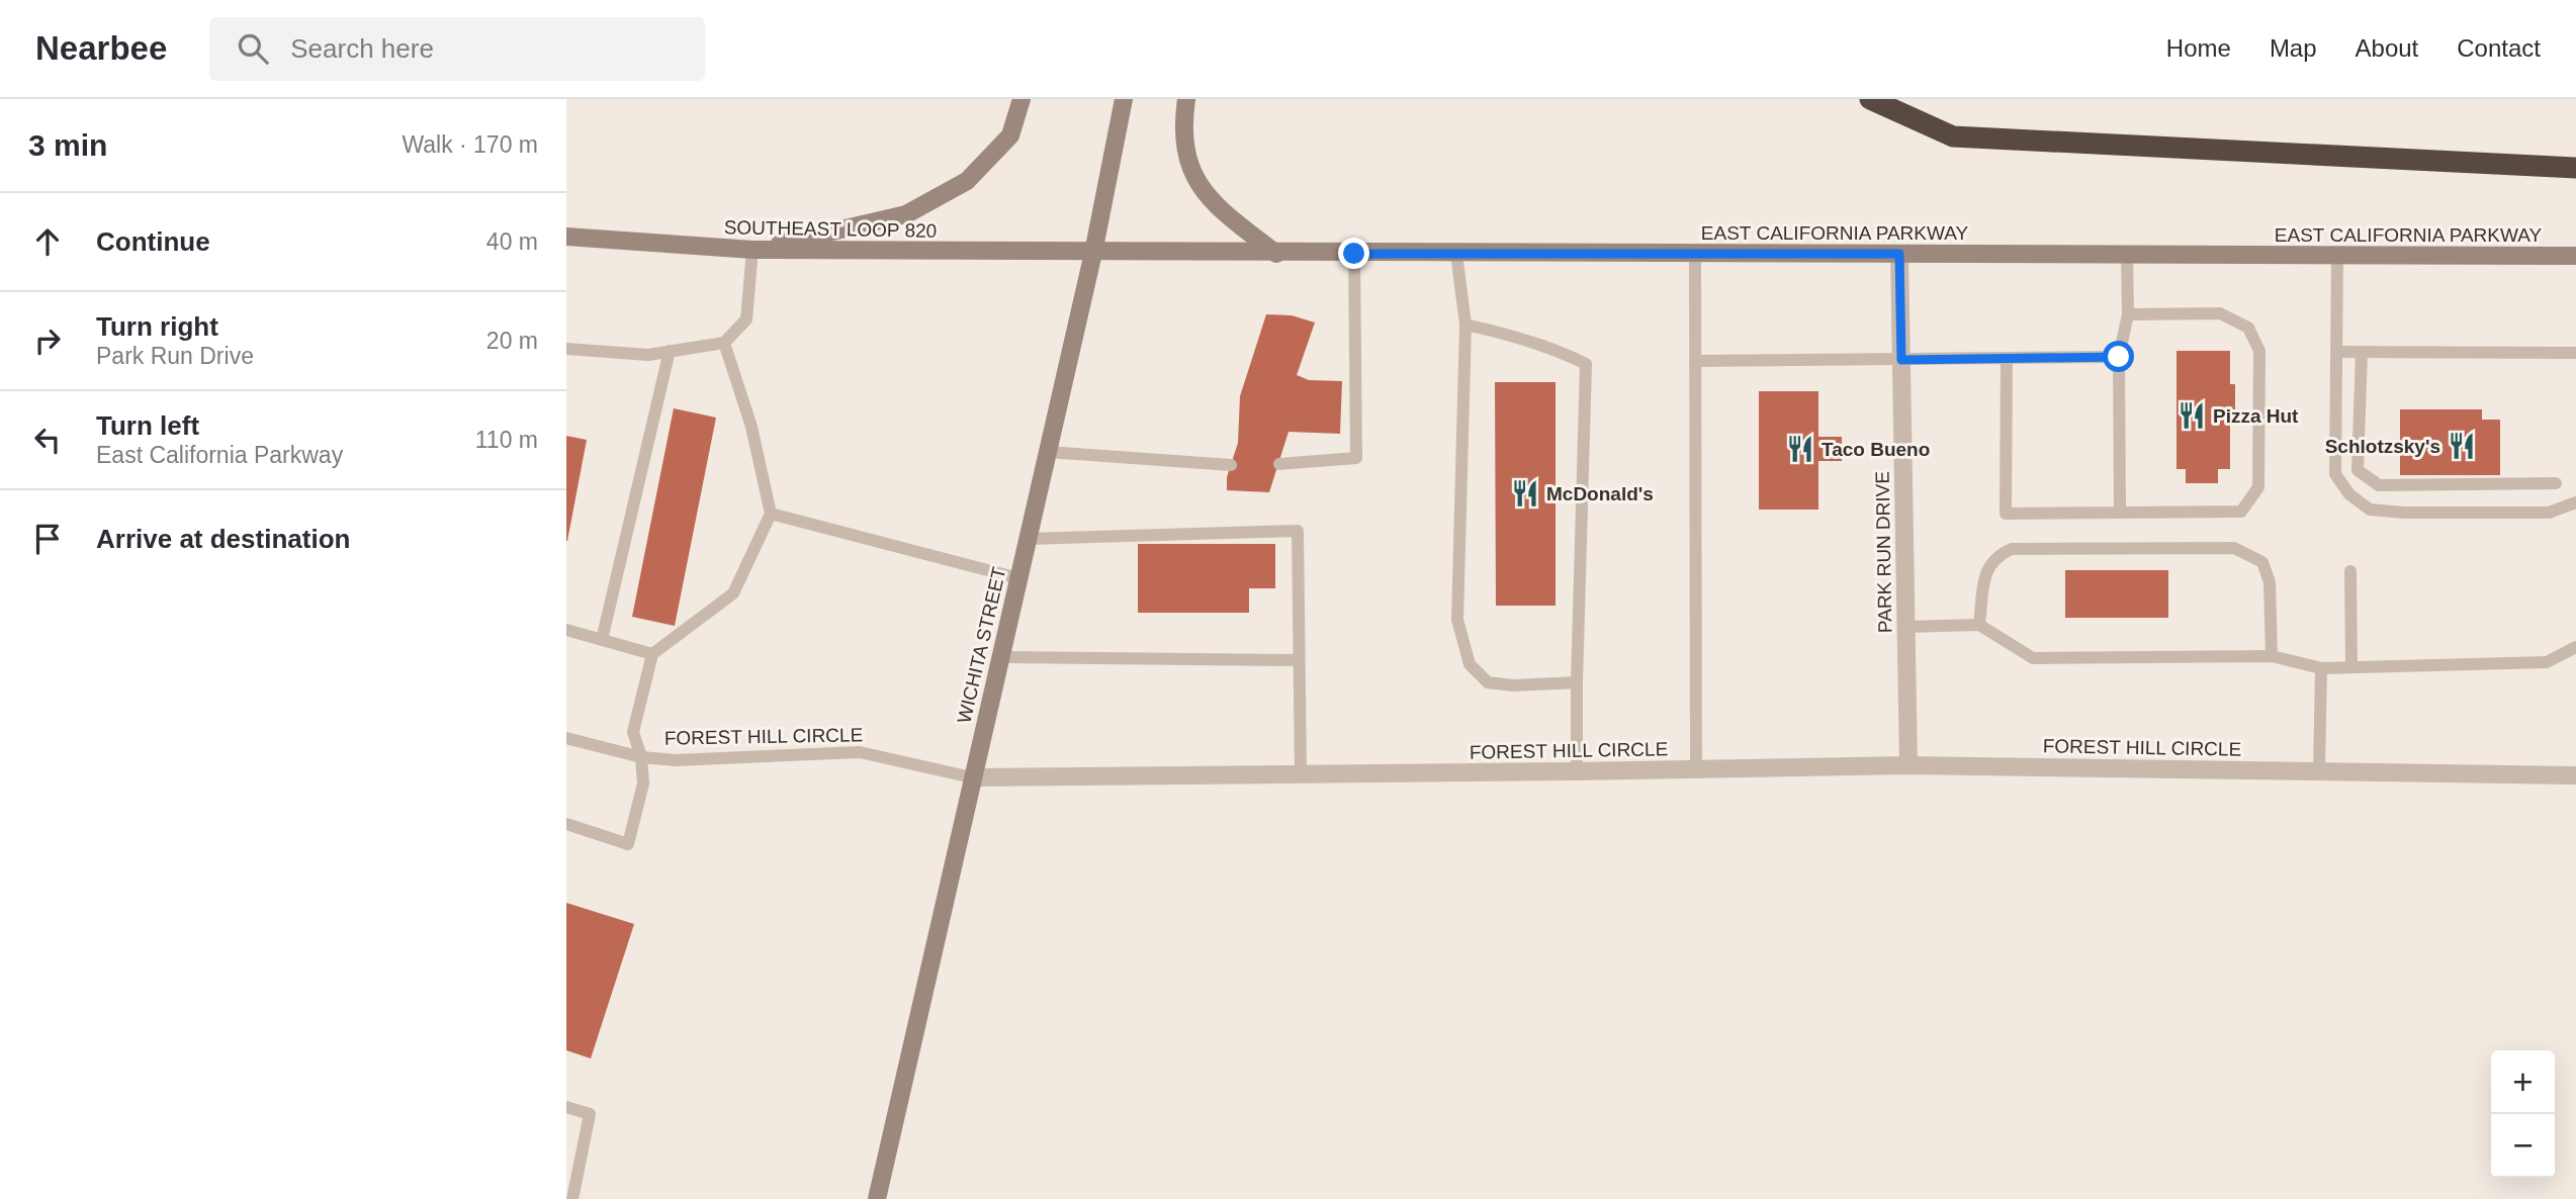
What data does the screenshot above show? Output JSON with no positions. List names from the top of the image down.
{
  "streets": {
    "main road": ["SOUTHEAST LOOP 820", "EAST CALIFORNIA PARKWAY", "WICHITA STREET"],
    "street": ["PARK RUN DRIVE", "FOREST HILL CIRCLE"]
  },
  "crossings": [
    ["SOUTHEAST LOOP 820", "EAST CALIFORNIA PARKWAY"],
    ["SOUTHEAST LOOP 820", "WICHITA STREET"],
    ["EAST CALIFORNIA PARKWAY", "PARK RUN DRIVE"],
    ["EAST CALIFORNIA PARKWAY", "WICHITA STREET"],
    ["PARK RUN DRIVE", "FOREST HILL CIRCLE"],
    ["WICHITA STREET", "FOREST HILL CIRCLE"]
  ],
  "places": {
    "restaurant": [
      "Pizza Hut",
      "Schlotzsky's",
      "Taco Bueno",
      "McDonald's"
    ]
  },
  "page": {
    "header": "Nearbee",
    "search": "Search here",
    "nav": [
      "Home",
      "Map",
      "About",
      "Contact"
    ],
    "heading": ["3 min", "Walk · 170 m"],
    "list": [
      ["Continue", "40 m"],
      ["Turn right", "Park Run Drive", "20 m"],
      ["Turn left", "East California Parkway", "110 m"],
      "Arrive at destination"
    ],
    "map_buttons": ["+", "−"]
  }
}
